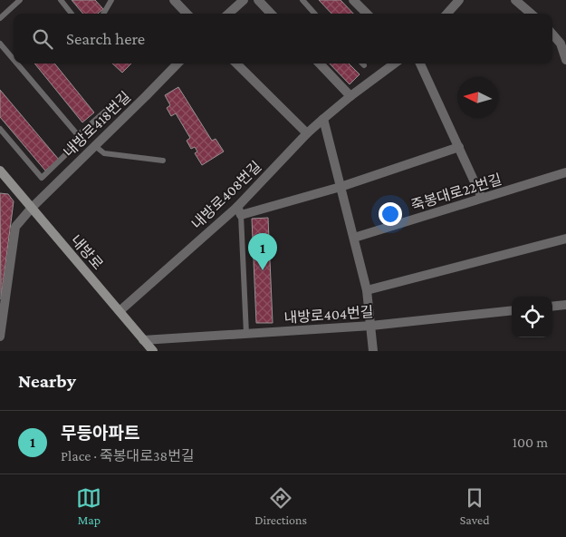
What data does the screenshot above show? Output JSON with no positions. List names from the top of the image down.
{
  "streets": {
    "street": [
      "내방로418번길",
      "죽봉대로22번길",
      "내방로408번길",
      "내방로",
      "내방로404번길"
    ]
  },
  "crossings": [
    ["내방로418번길", "내방로"],
    ["내방로408번길", "내방로"],
    ["내방로", "내방로404번길"]
  ],
  "north": "left",
  "page": {
    "search": "Search here",
    "pins": "1",
    "heading": "Nearby",
    "list": [
      {
        "mark": "1",
        "name": "무등아파트",
        "note": "Place · 죽봉대로38번길",
        "value": "100 m"
      }
    ],
    "nav": ["Map", "Directions", "Saved"]
  }
}
